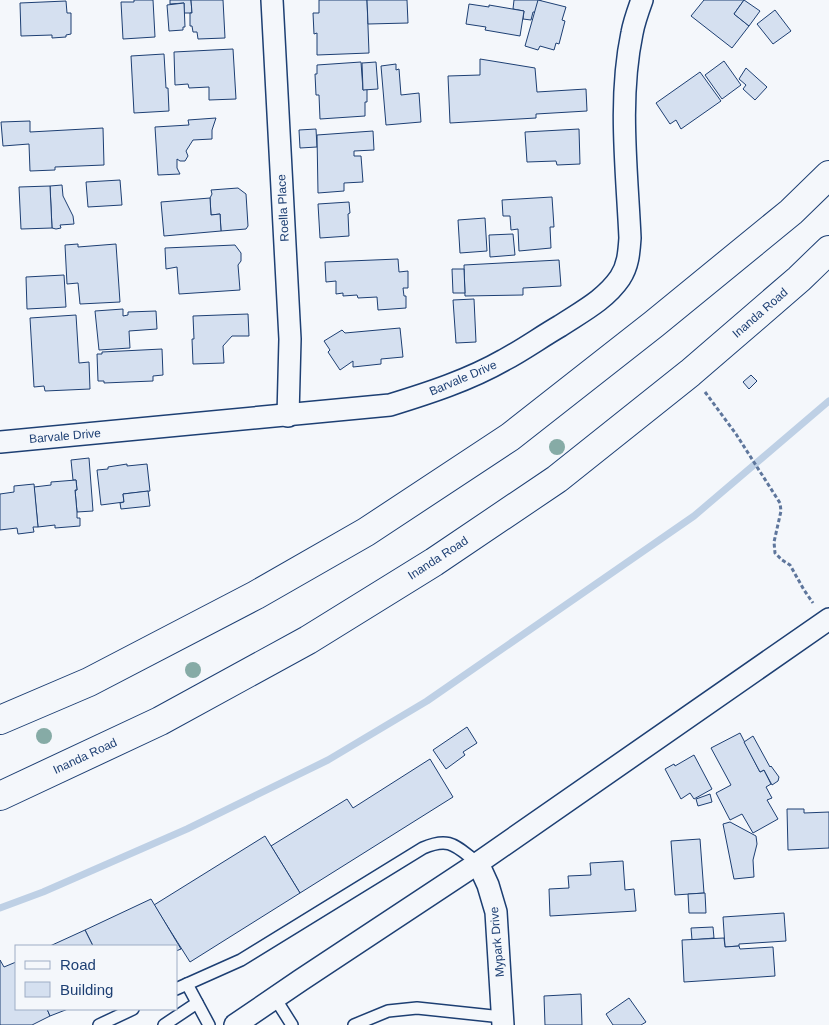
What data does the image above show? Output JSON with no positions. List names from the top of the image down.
{
  "streets": {
    "main road": ["Inanda Road"],
    "street": ["Roella Place", "Barvale Drive", "Mypark Drive"]
  },
  "crossings": [
    ["Roella Place", "Barvale Drive"]
  ],
  "legend": ["Road", "Building"]
}
